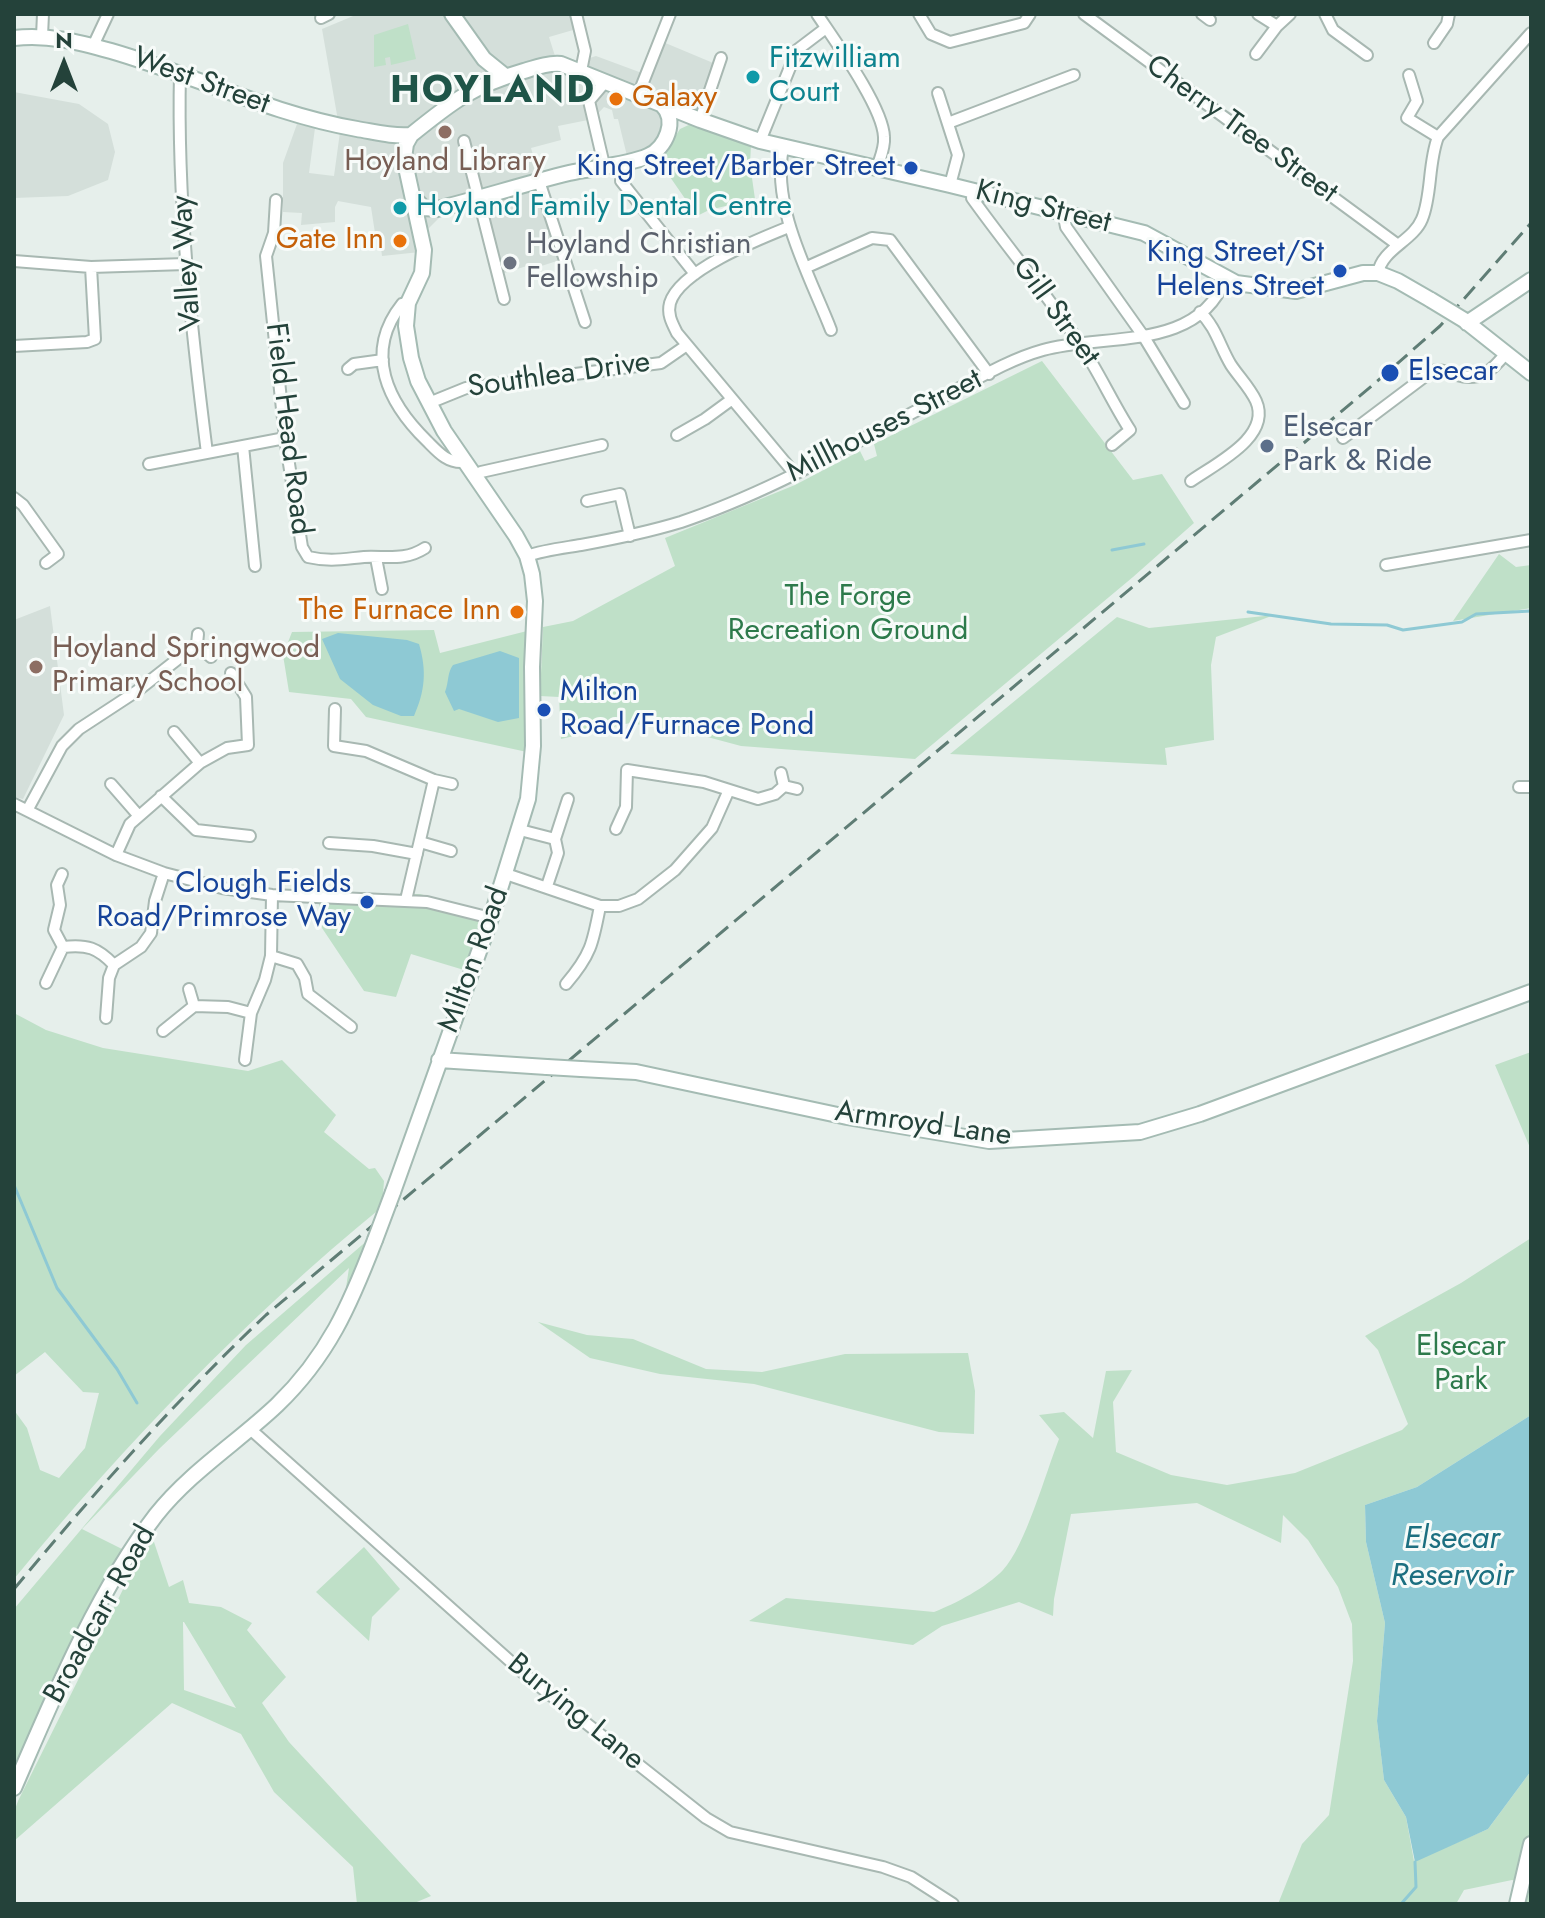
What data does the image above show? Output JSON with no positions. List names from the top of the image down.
{
  "streets": {
    "street": [
      "West Street",
      "Cherry Tree Street",
      "King Street",
      "Valley Way",
      "Gill Street",
      "Southlea Drive",
      "Millhouses Street",
      "Field Head Road",
      "Milton Road",
      "Armroyd Lane",
      "Broadcarr Road",
      "Burying Lane"
    ]
  },
  "crossings": [
    ["West Street", "Valley Way"],
    ["King Street", "Gill Street"],
    ["King Street", "Millhouses Street"],
    ["Gill Street", "Millhouses Street"],
    ["Southlea Drive", "Milton Road"],
    ["Millhouses Street", "Milton Road"],
    ["Milton Road", "Armroyd Lane"],
    ["Milton Road", "Broadcarr Road"],
    ["Milton Road", "Burying Lane"],
    ["Broadcarr Road", "Burying Lane"]
  ],
  "districts": ["HOYLAND"],
  "water": ["Elsecar Reservoir"],
  "parks": ["The Forge Recreation Ground", "Elsecar Park"],
  "places": [
    "Fitzwilliam Court",
    "Galaxy",
    "Hoyland Library",
    "King Street/Barber Street",
    "Hoyland Family Dental Centre",
    "Gate Inn",
    "Hoyland Christian Fellowship",
    "King Street/St Helens Street",
    "Elsecar",
    "Elsecar Park & Ride",
    "The Furnace Inn",
    "Hoyland Springwood Primary School",
    "Milton Road/Furnace Pond",
    "Clough Fields Road/Primrose Way"
  ],
  "north": "top"
}
